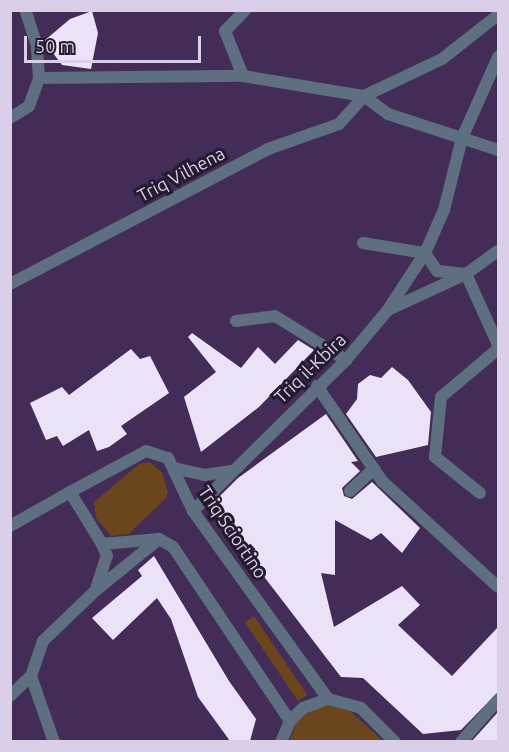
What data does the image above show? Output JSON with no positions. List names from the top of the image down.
{
  "streets": {
    "street": ["Triq Vilhena", "Triq il-Kbira", "Triq Sciortino"]
  },
  "crossings": [
    ["Triq il-Kbira", "Triq Sciortino"]
  ],
  "scale_bar": "50 m"
}
